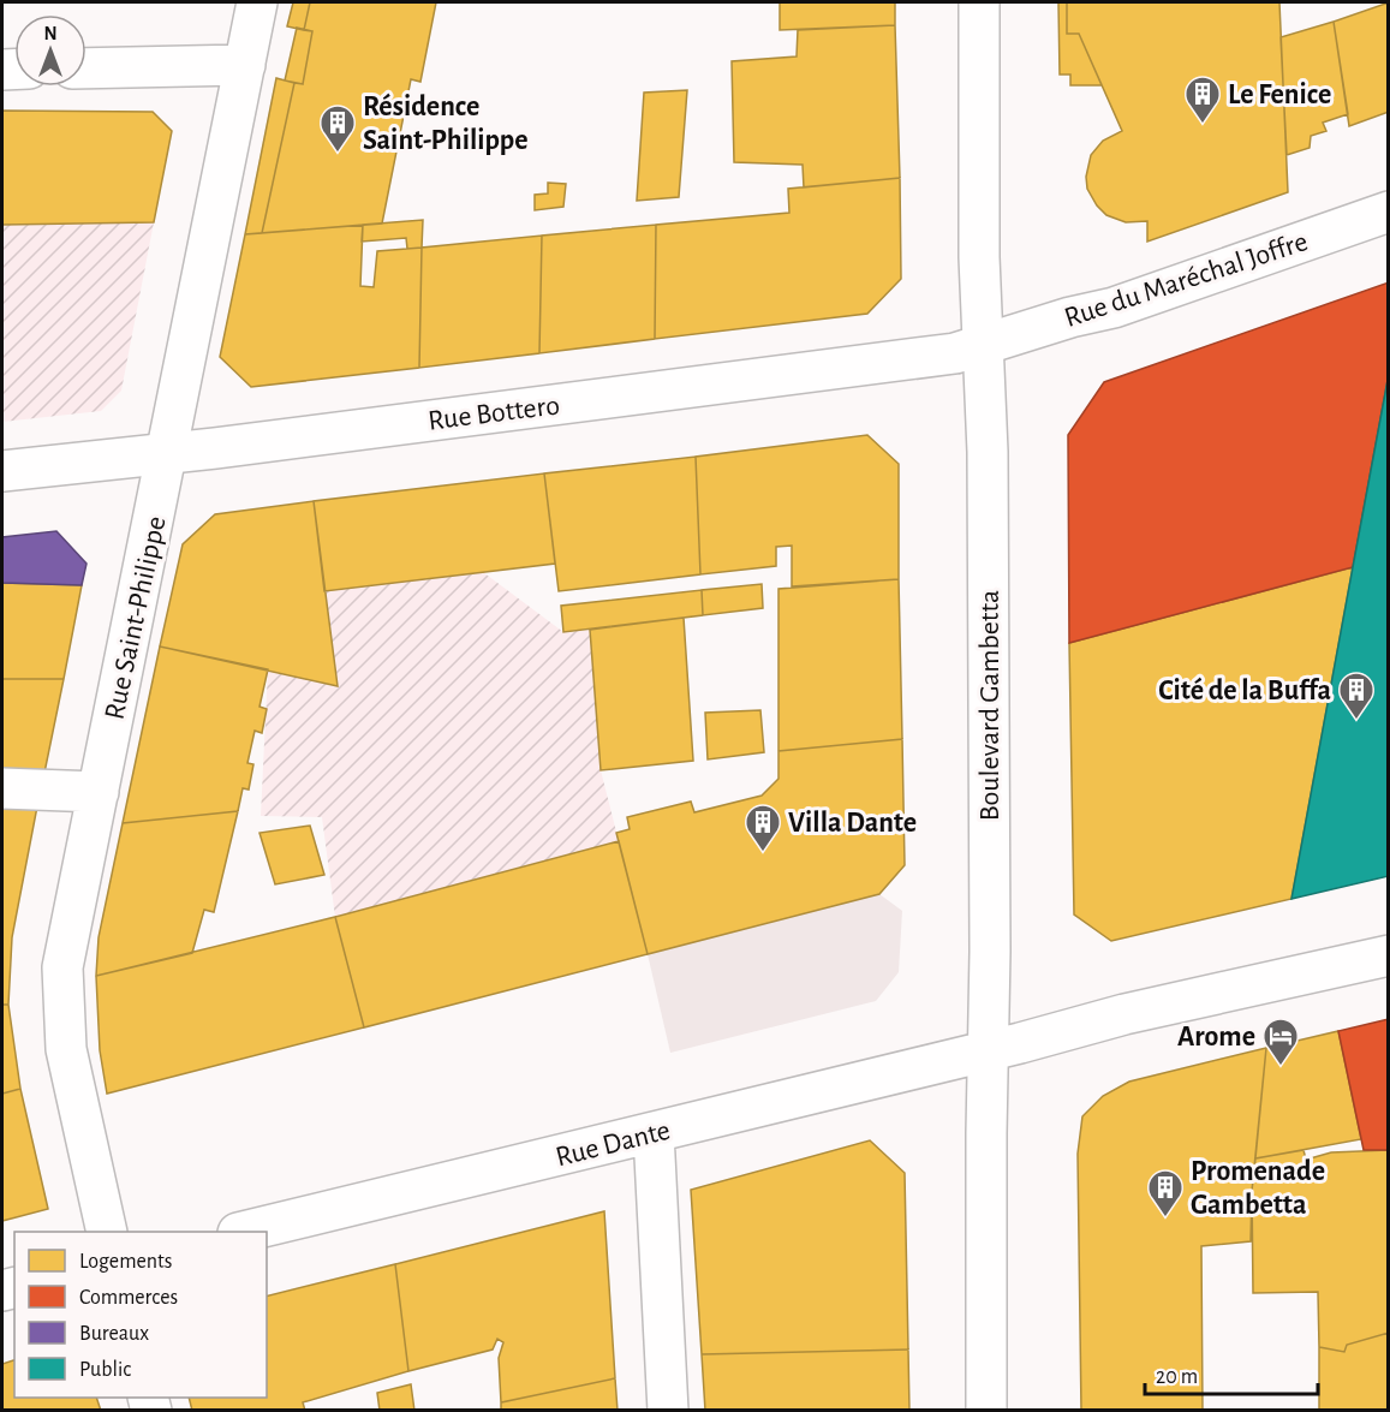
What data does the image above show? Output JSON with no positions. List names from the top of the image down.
{
  "streets": {
    "street": [
      "Rue du Maréchal Joffre",
      "Rue Bottero",
      "Rue Saint-Philippe",
      "Boulevard Gambetta",
      "Rue Dante"
    ]
  },
  "crossings": [
    ["Rue du Maréchal Joffre", "Rue Bottero"],
    ["Rue du Maréchal Joffre", "Boulevard Gambetta"],
    ["Rue Bottero", "Rue Saint-Philippe"],
    ["Rue Bottero", "Boulevard Gambetta"],
    ["Boulevard Gambetta", "Rue Dante"]
  ],
  "places": {
    "building": [
      "Le Fenice",
      "Résidence Saint-Philippe",
      "Cité de la Buffa",
      "Villa Dante",
      "Promenade Gambetta"
    ],
    "hotel": ["Arome"]
  },
  "legend": [
    "Logements",
    "Commerces",
    "Bureaux",
    "Public"
  ],
  "scale_bar": "20 m",
  "north": "top"
}
